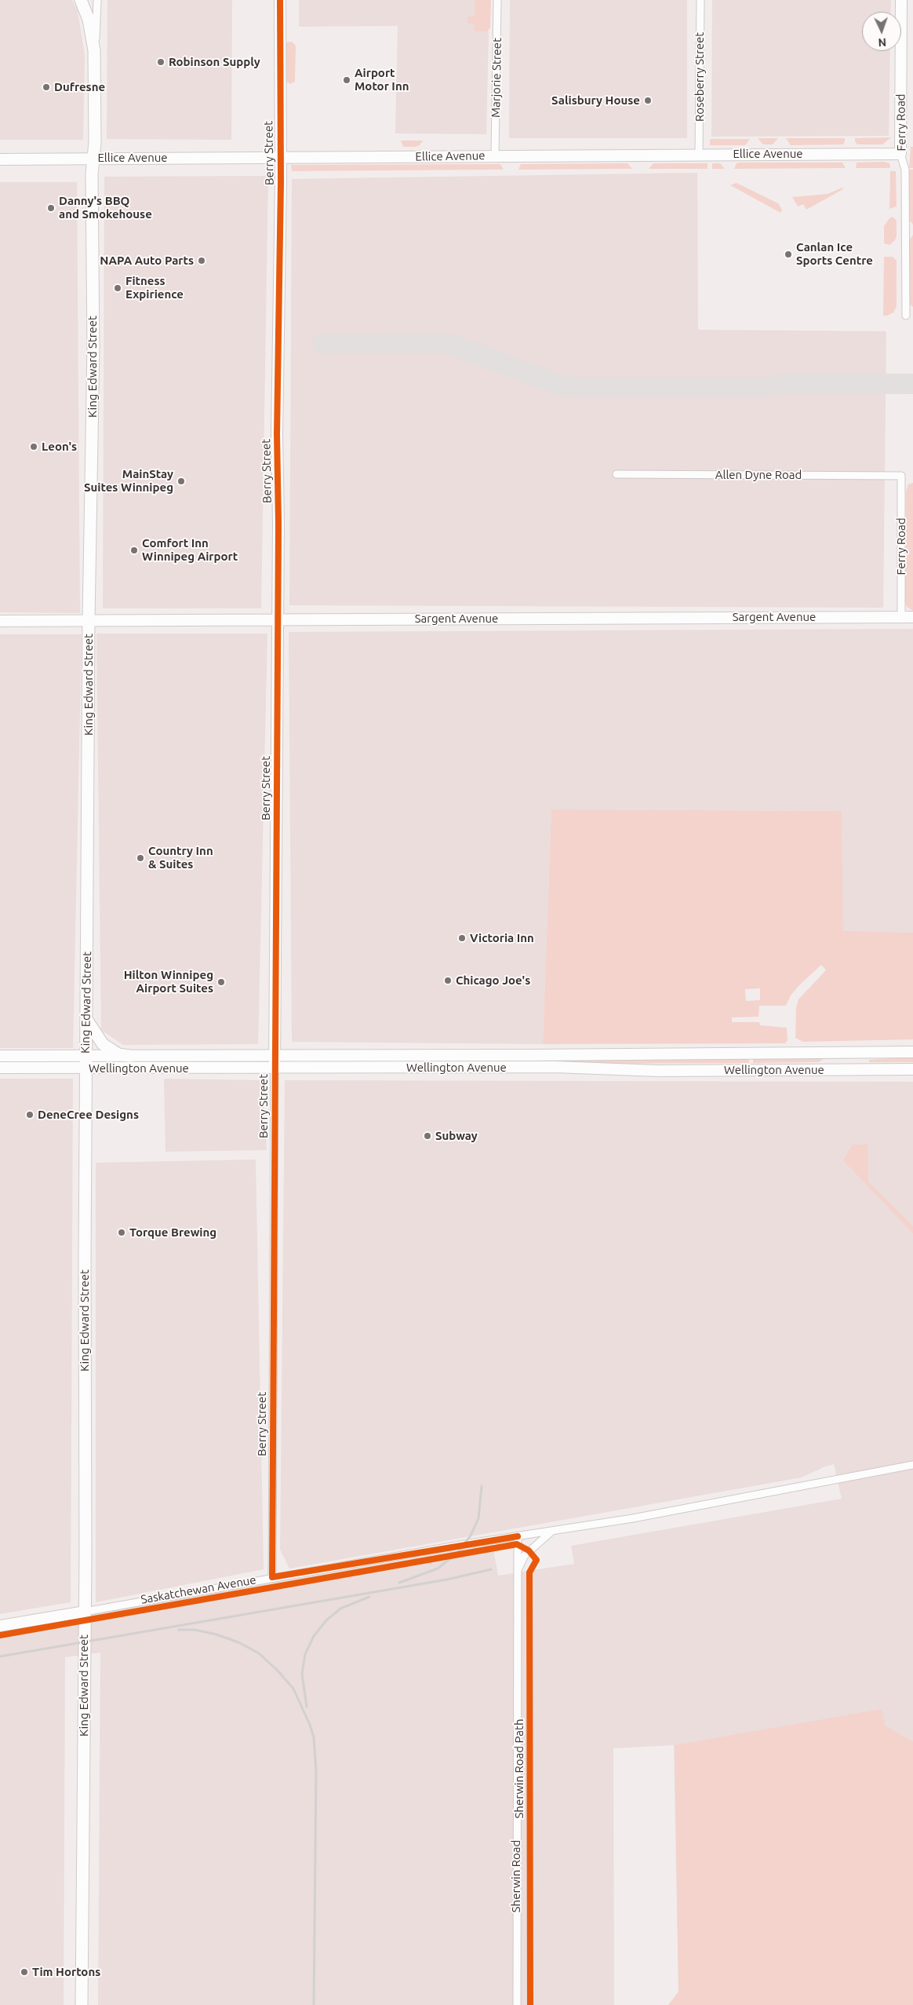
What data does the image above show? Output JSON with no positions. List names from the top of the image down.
{
  "streets": {
    "main road": [
      "Ferry Road",
      "Berry Street",
      "Ellice Avenue",
      "King Edward Street",
      "Sargent Avenue",
      "Wellington Avenue",
      "Saskatchewan Avenue"
    ],
    "street": [
      "Roseberry Street",
      "Marjorie Street",
      "Allen Dyne Road",
      "Sherwin Road"
    ],
    "cycle path": ["Sherwin Road Path"]
  },
  "crossings": [
    ["Roseberry Street", "Ellice Avenue"],
    ["Marjorie Street", "Ellice Avenue"],
    ["Ferry Road", "Ellice Avenue"],
    ["Ferry Road", "Allen Dyne Road"],
    ["Ferry Road", "Sargent Avenue"],
    ["Berry Street", "Ellice Avenue"],
    ["Berry Street", "Sargent Avenue"],
    ["Berry Street", "Wellington Avenue"],
    ["Berry Street", "Saskatchewan Avenue"],
    ["Ellice Avenue", "King Edward Street"],
    ["King Edward Street", "Sargent Avenue"],
    ["King Edward Street", "Wellington Avenue"],
    ["King Edward Street", "Saskatchewan Avenue"],
    ["Saskatchewan Avenue", "Sherwin Road"]
  ],
  "places": [
    "Robinson Supply",
    "Airport Motor Inn",
    "Dufresne",
    "Salisbury House",
    "Danny's BBQ and Smokehouse",
    "Canlan Ice Sports Centre",
    "NAPA Auto Parts",
    "Fitness Expirience",
    "Leon's",
    "MainStay Suites Winnipeg",
    "Comfort Inn Winnipeg Airport",
    "Country Inn & Suites",
    "Victoria Inn",
    "Chicago Joe's",
    "Hilton Winnipeg Airport Suites",
    "DeneCree Designs",
    "Subway",
    "Torque Brewing",
    "Tim Hortons"
  ],
  "north": "bottom"
}
